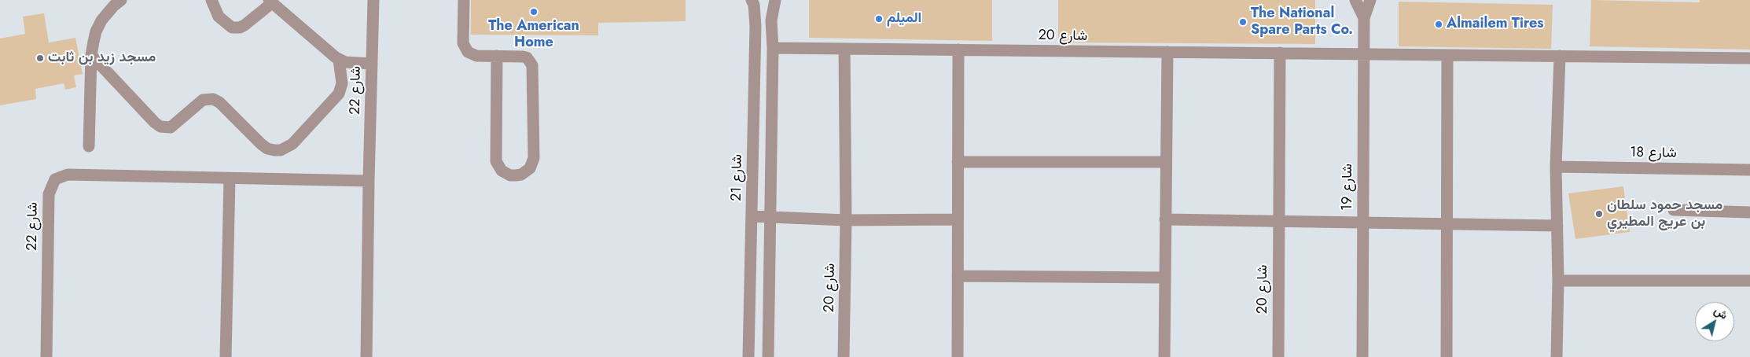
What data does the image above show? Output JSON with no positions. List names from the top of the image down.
{
  "streets": {
    "street": [
      "شارع 20",
      "شارع 22",
      "شارع 18",
      "شارع 21",
      "شارع 19"
    ]
  },
  "crossings": [
    ["شارع 20", "شارع 19"]
  ],
  "places": [
    "The American Home",
    "الميلم",
    "The National Spare Parts Co.",
    "Almailem Tires",
    "مسجد زيد بن ثابت",
    "مسجد حمود سلطان بن عريج المطيري"
  ],
  "north": "top right"
}
